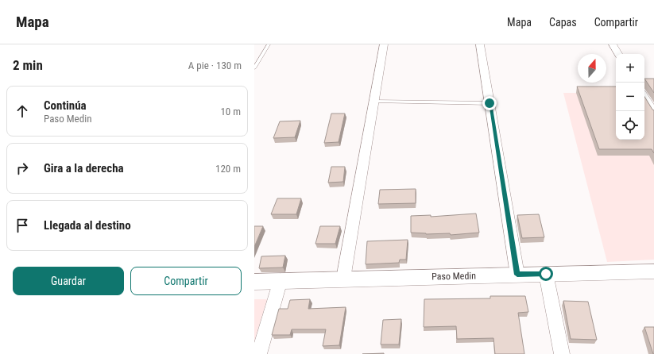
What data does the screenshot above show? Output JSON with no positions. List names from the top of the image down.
{
  "streets": {
    "street": ["Paso Medin"]
  },
  "north": "top",
  "page": {
    "header": "Mapa",
    "nav": ["Mapa", "Capas", "Compartir"],
    "heading": ["2 min", "A pie · 130 m"],
    "map_buttons": ["+", "−"],
    "list": [
      ["Continúa", "Paso Medin", "10 m"],
      ["Gira a la derecha", "120 m"],
      "Llegada al destino"
    ],
    "buttons": ["Guardar", "Compartir"]
  }
}
